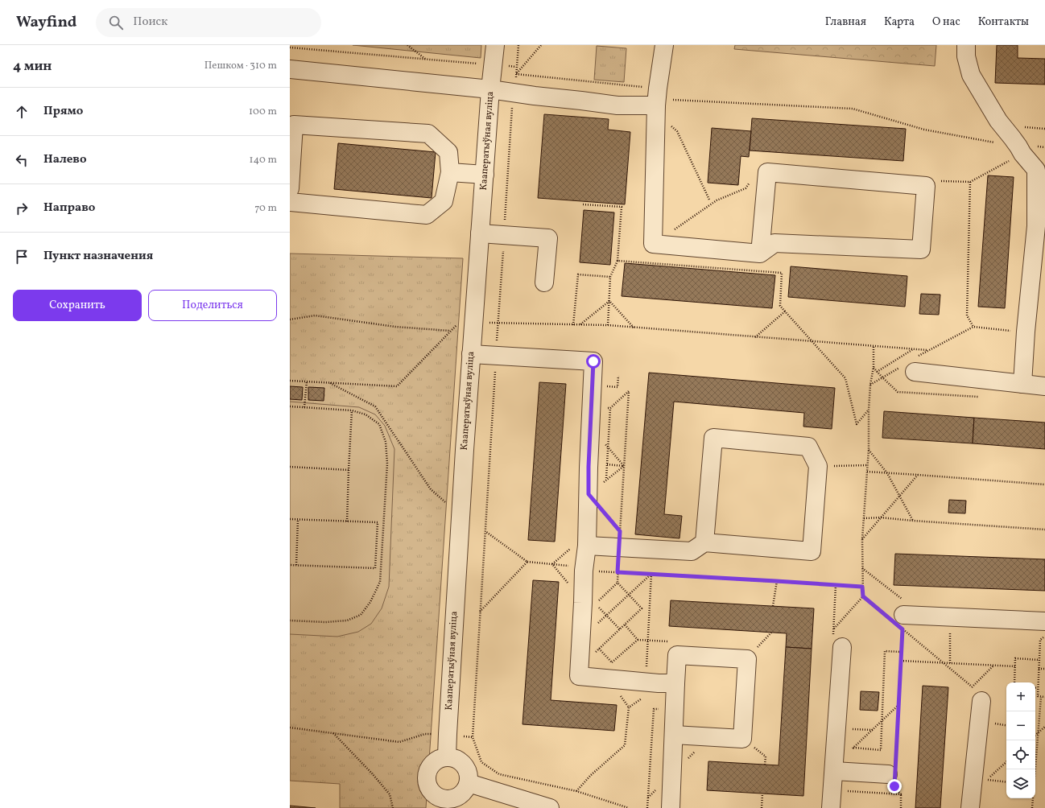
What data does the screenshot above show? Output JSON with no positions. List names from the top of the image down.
{
  "streets": {
    "street": ["Кааператыўная вуліца"]
  },
  "page": {
    "header": "Wayfind",
    "search": "Поиск",
    "nav": [
      "Главная",
      "Карта",
      "О нас",
      "Контакты"
    ],
    "heading": ["4 мин", "Пешком · 310 m"],
    "list": [
      ["Прямо", "100 m"],
      ["Налево", "140 m"],
      ["Направо", "70 m"],
      "Пункт назначения"
    ],
    "buttons": ["Сохранить", "Поделиться"],
    "map_buttons": ["+", "−"]
  }
}
